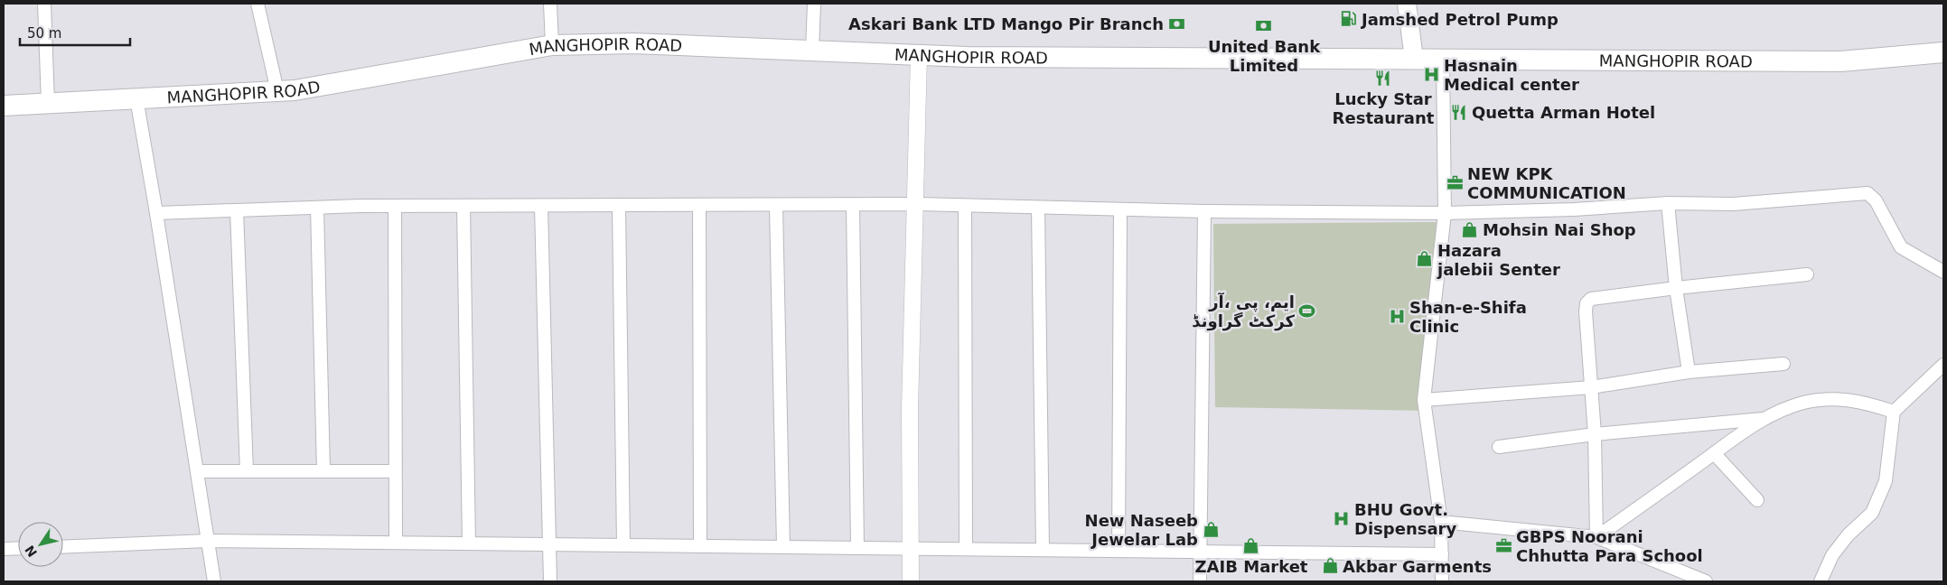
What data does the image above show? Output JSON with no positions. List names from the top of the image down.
{
  "streets": {
    "main road": ["MANGHOPIR ROAD"]
  },
  "places": {
    "fuel station": ["Jamshed Petrol Pump"],
    "bank": ["Askari Bank LTD Mango Pir Branch", "United Bank Limited"],
    "hospital": ["Hasnain Medical center", "Shan-e-Shifa Clinic", "BHU Govt. Dispensary"],
    "restaurant": ["Lucky Star Restaurant", "Quetta Arman Hotel"],
    "office": ["NEW KPK COMMUNICATION", "GBPS Noorani Chhutta Para School"],
    "shop": [
      "Mohsin Nai Shop",
      "Hazara jalebii Senter",
      "New Naseeb Jewelar Lab",
      "ZAIB Market",
      "Akbar Garments"
    ],
    "sports": ["ایم، پی ،آر کرکٹ گراونڈ"]
  },
  "scale_bar": "50 m",
  "north": "bottom left"
}
